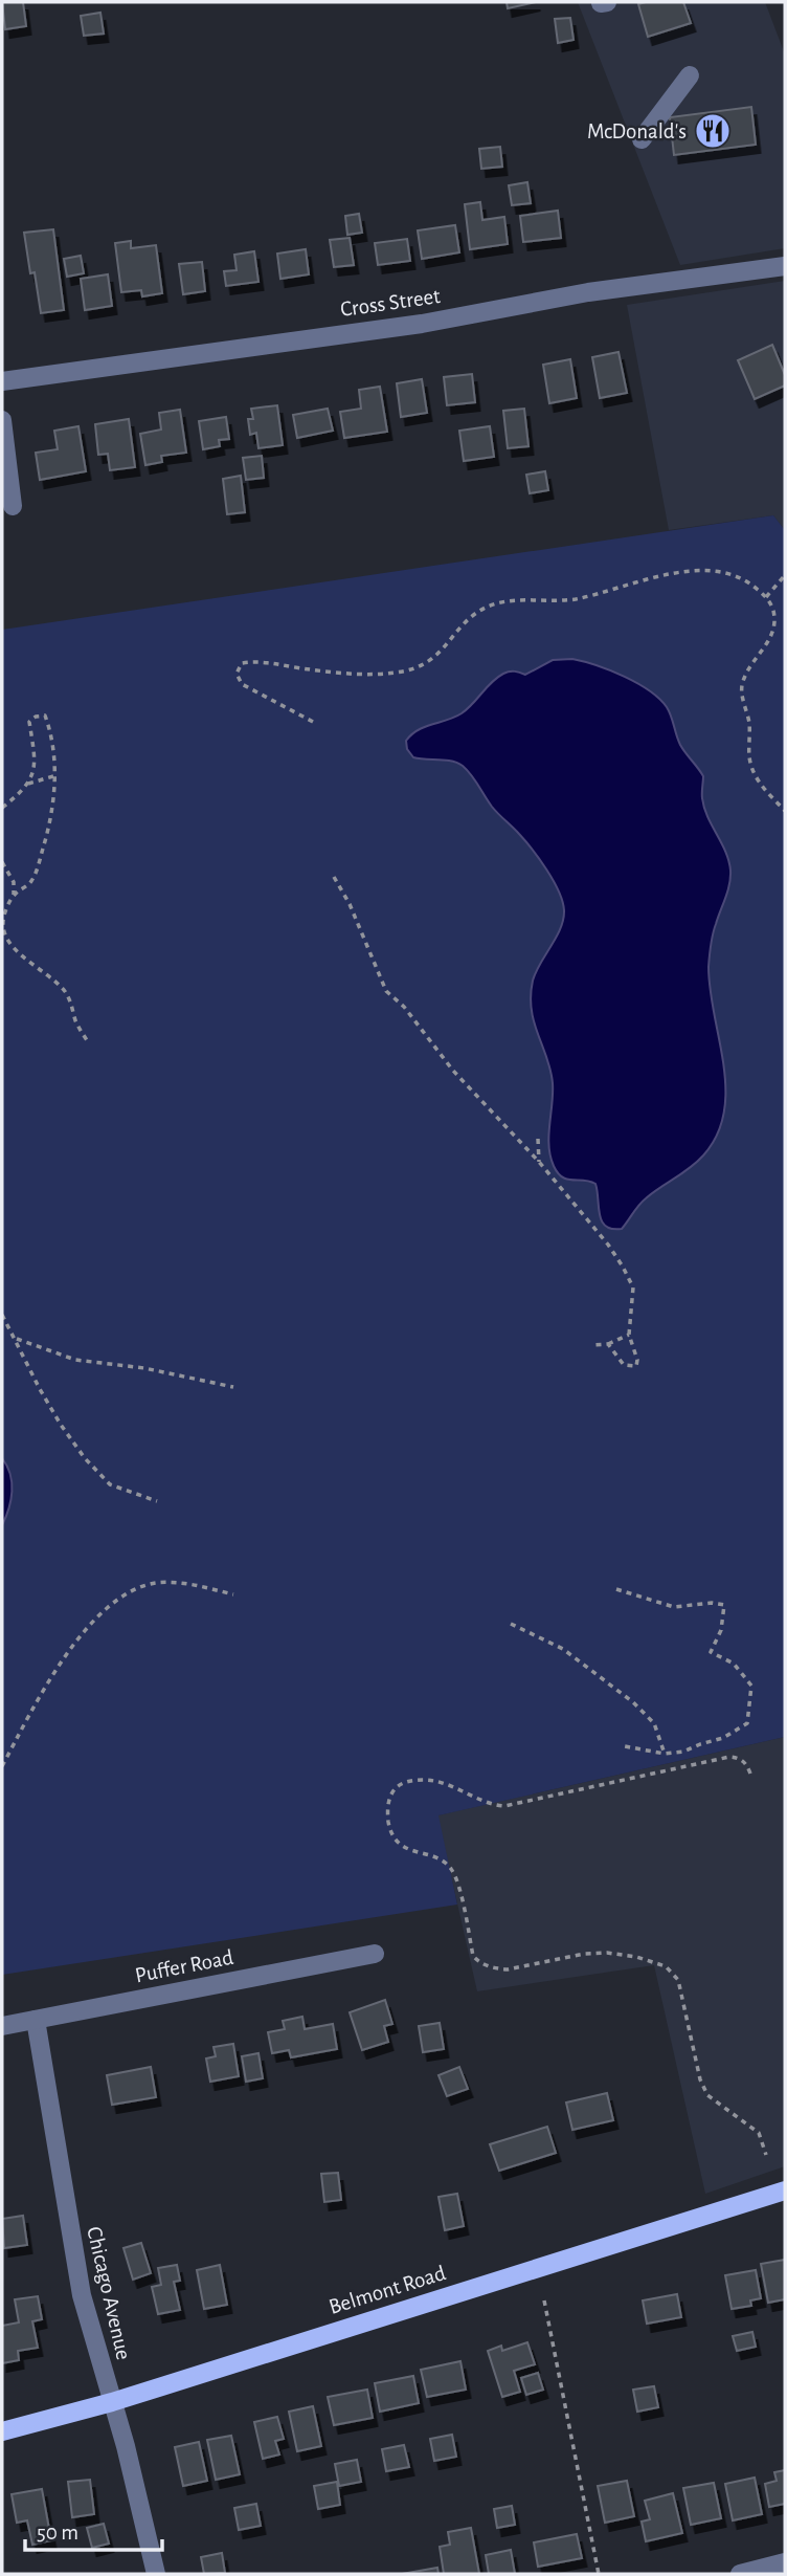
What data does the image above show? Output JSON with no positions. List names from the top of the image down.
{
  "streets": {
    "main road": ["Belmont Road"],
    "street": ["Cross Street", "Puffer Road", "Chicago Avenue"]
  },
  "crossings": [
    ["Puffer Road", "Chicago Avenue"],
    ["Belmont Road", "Chicago Avenue"]
  ],
  "places": {
    "restaurant": ["McDonald's"]
  },
  "scale_bar": "50 m"
}
